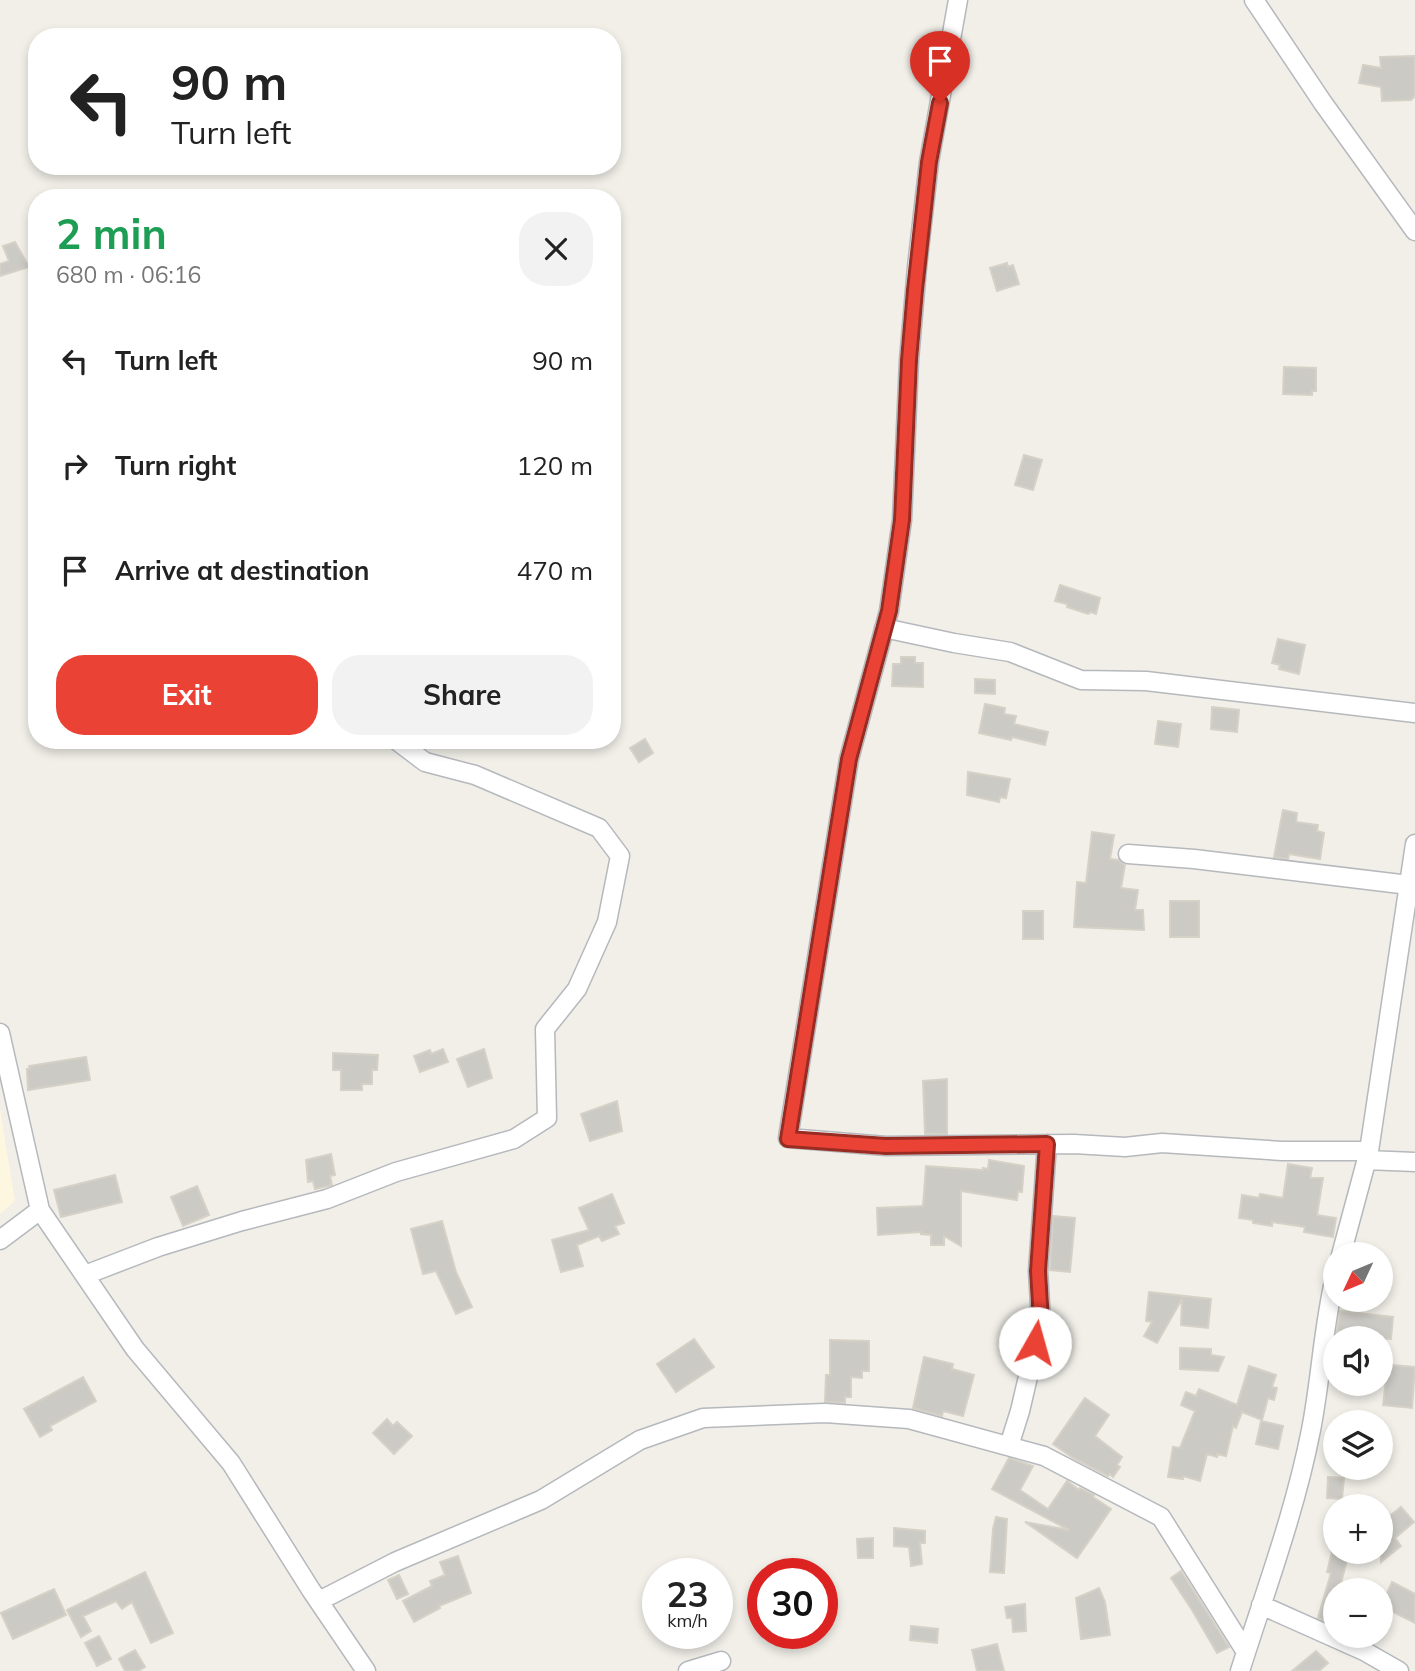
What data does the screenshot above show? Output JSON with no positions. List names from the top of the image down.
{
  "north": "bottom left",
  "page": {
    "turn": ["90 m", "Turn left"],
    "heading": ["2 min", "680 m · 06:16"],
    "list": [
      {
        "name": "Turn left",
        "value": "90 m"
      },
      {
        "name": "Turn right",
        "value": "120 m"
      },
      {
        "name": "Arrive at destination",
        "value": "470 m"
      }
    ],
    "buttons": ["Exit", "Share"],
    "map_buttons": ["+", "−"],
    "speed": "23 km/h",
    "limit": "30"
  }
}
